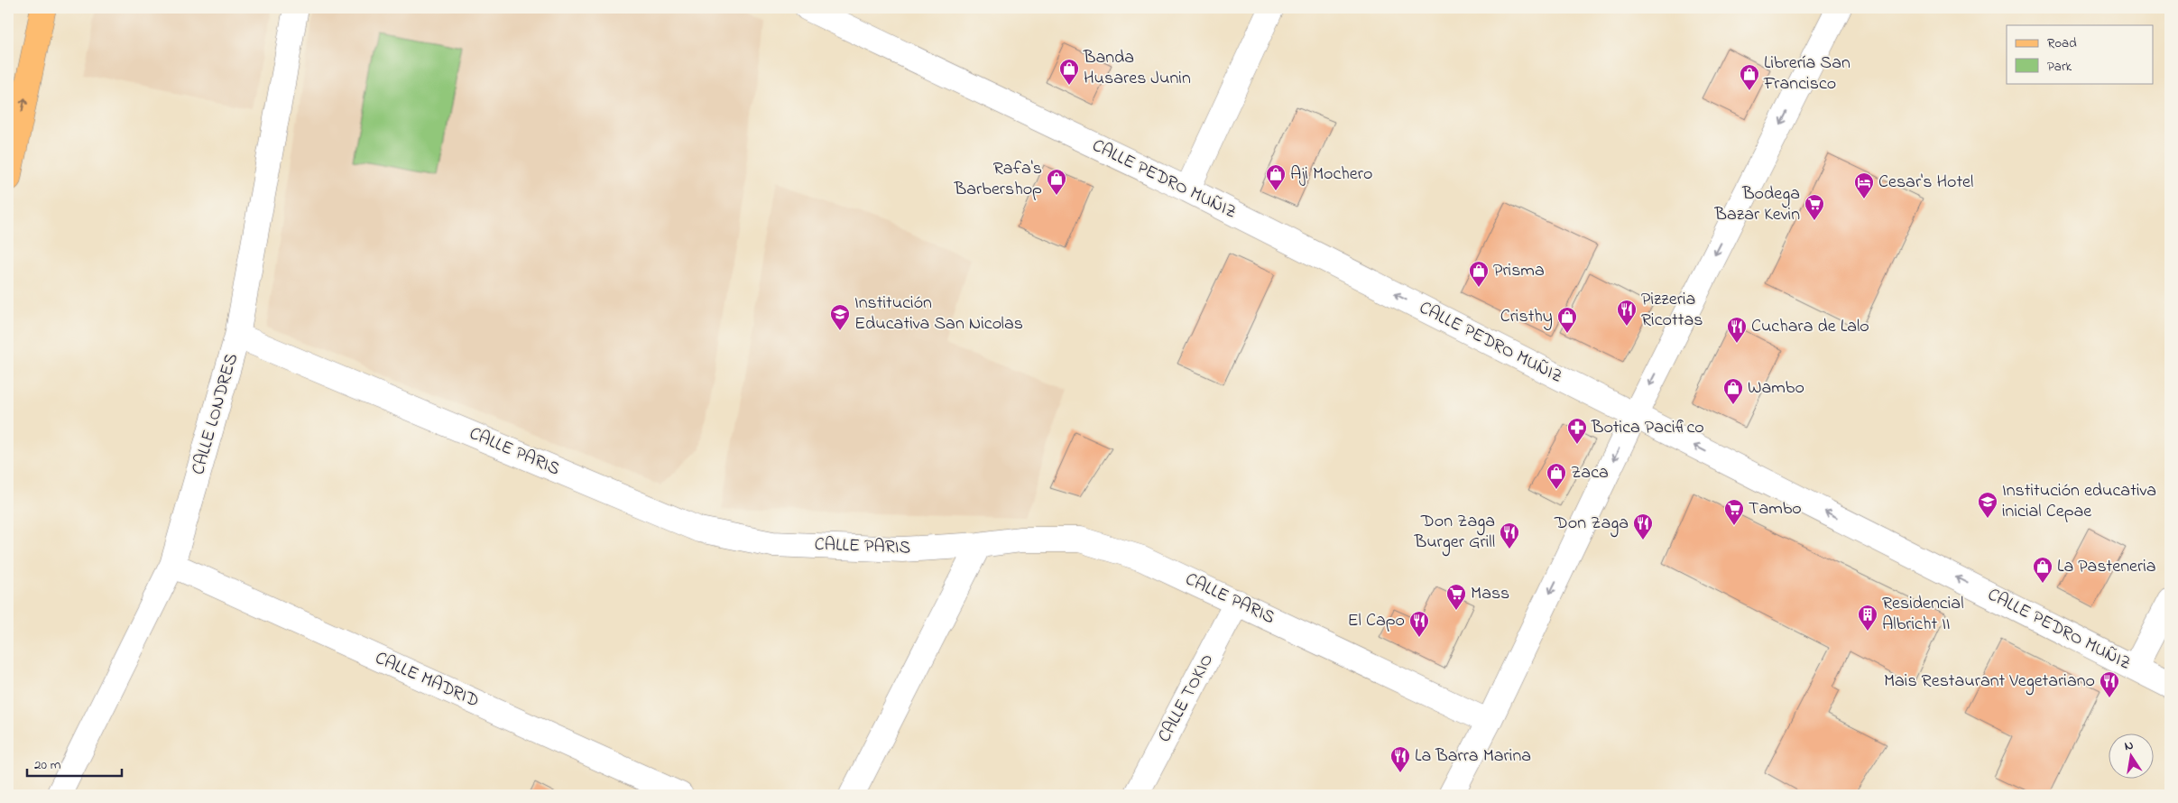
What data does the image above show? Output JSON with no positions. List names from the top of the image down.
{
  "streets": {
    "street": [
      "CALLE PEDRO MUÑIZ",
      "CALLE LONDRES",
      "CALLE PARIS",
      "CALLE MADRID",
      "CALLE TOKIO"
    ]
  },
  "crossings": [
    ["CALLE LONDRES", "CALLE PARIS"],
    ["CALLE LONDRES", "CALLE MADRID"],
    ["CALLE PARIS", "CALLE TOKIO"]
  ],
  "one_way": ["CALLE PEDRO MUÑIZ"],
  "places": {
    "shop": [
      "Banda Husares Junin",
      "Librería San Francisco",
      "Aji Mochero",
      "Rafa's Barbershop",
      "Prisma",
      "Cristhy",
      "Wambo",
      "Zaca",
      "La Pasteneria"
    ],
    "hotel": ["Cesar's Hotel"],
    "supermarket": ["Bodega Bazar Kevin", "Tambo", "Mass"],
    "restaurant": [
      "Pizzeria Ricottas",
      "Cuchara de Lalo",
      "Don Zaga",
      "Don Zaga Burger Grill",
      "El Capo",
      "Mais Restaurant Vegetariano",
      "La Barra Marina"
    ],
    "school or university": ["Institución Educativa San Nicolas", "Institución educativa inicial Cepae"],
    "pharmacy": ["Botica Pacifico"],
    "building": ["Residencial Albricht II"]
  },
  "legend": ["Road", "Park"],
  "scale_bar": "20 m",
  "north": "top"
}
